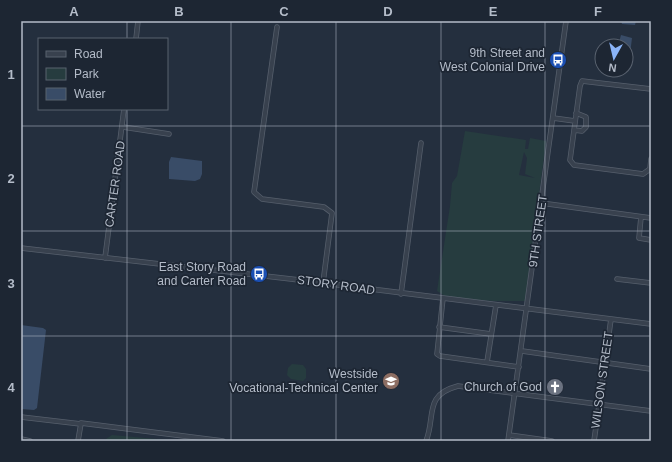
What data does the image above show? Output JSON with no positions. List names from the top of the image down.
{
  "streets": {
    "street": [
      "CARTER ROAD",
      "9TH STREET",
      "STORY ROAD",
      "WILSON STREET"
    ]
  },
  "crossings": [
    ["CARTER ROAD", "STORY ROAD"],
    ["9TH STREET", "STORY ROAD"],
    ["STORY ROAD", "WILSON STREET"]
  ],
  "places": {
    "bus stop": ["9th Street and West Colonial Drive", "East Story Road and Carter Road"],
    "school or university": ["Westside Vocational-Technical Center"],
    "church": ["Church of God"]
  },
  "legend": ["Road", "Park", "Water"],
  "north": "bottom",
  "grid": {
    "columns": [
      "A",
      "B",
      "C",
      "D",
      "E",
      "F"
    ],
    "rows": [
      "1",
      "2",
      "3",
      "4"
    ]
  }
}
